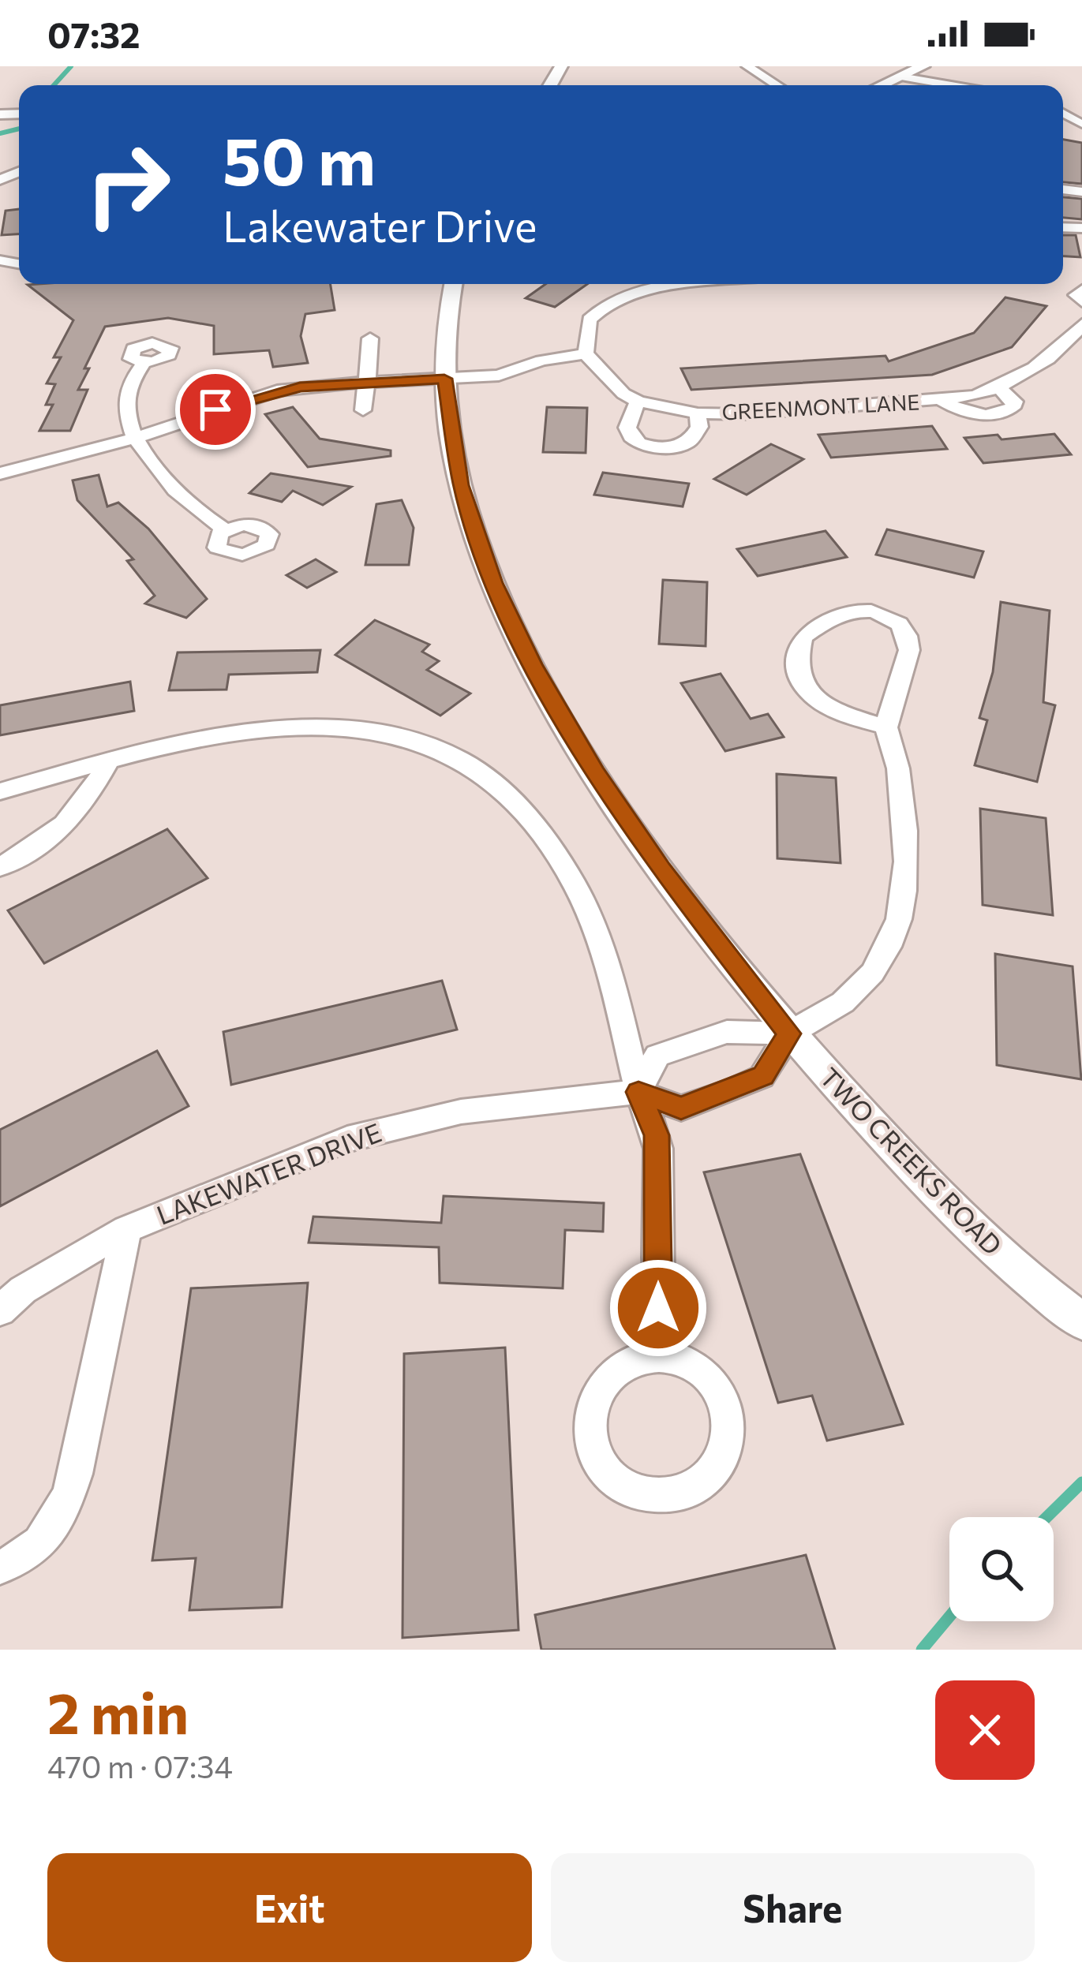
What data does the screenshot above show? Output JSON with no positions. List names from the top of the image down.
{
  "streets": {
    "street": ["GREENMONT LANE", "TWO CREEKS ROAD", "LAKEWATER DRIVE"]
  },
  "crossings": [
    ["TWO CREEKS ROAD", "LAKEWATER DRIVE"]
  ],
  "page": {
    "status": "07:32",
    "turn": ["50 m", "Lakewater Drive"],
    "heading": ["2 min", "470 m · 07:34"],
    "buttons": ["Exit", "Share"]
  }
}
